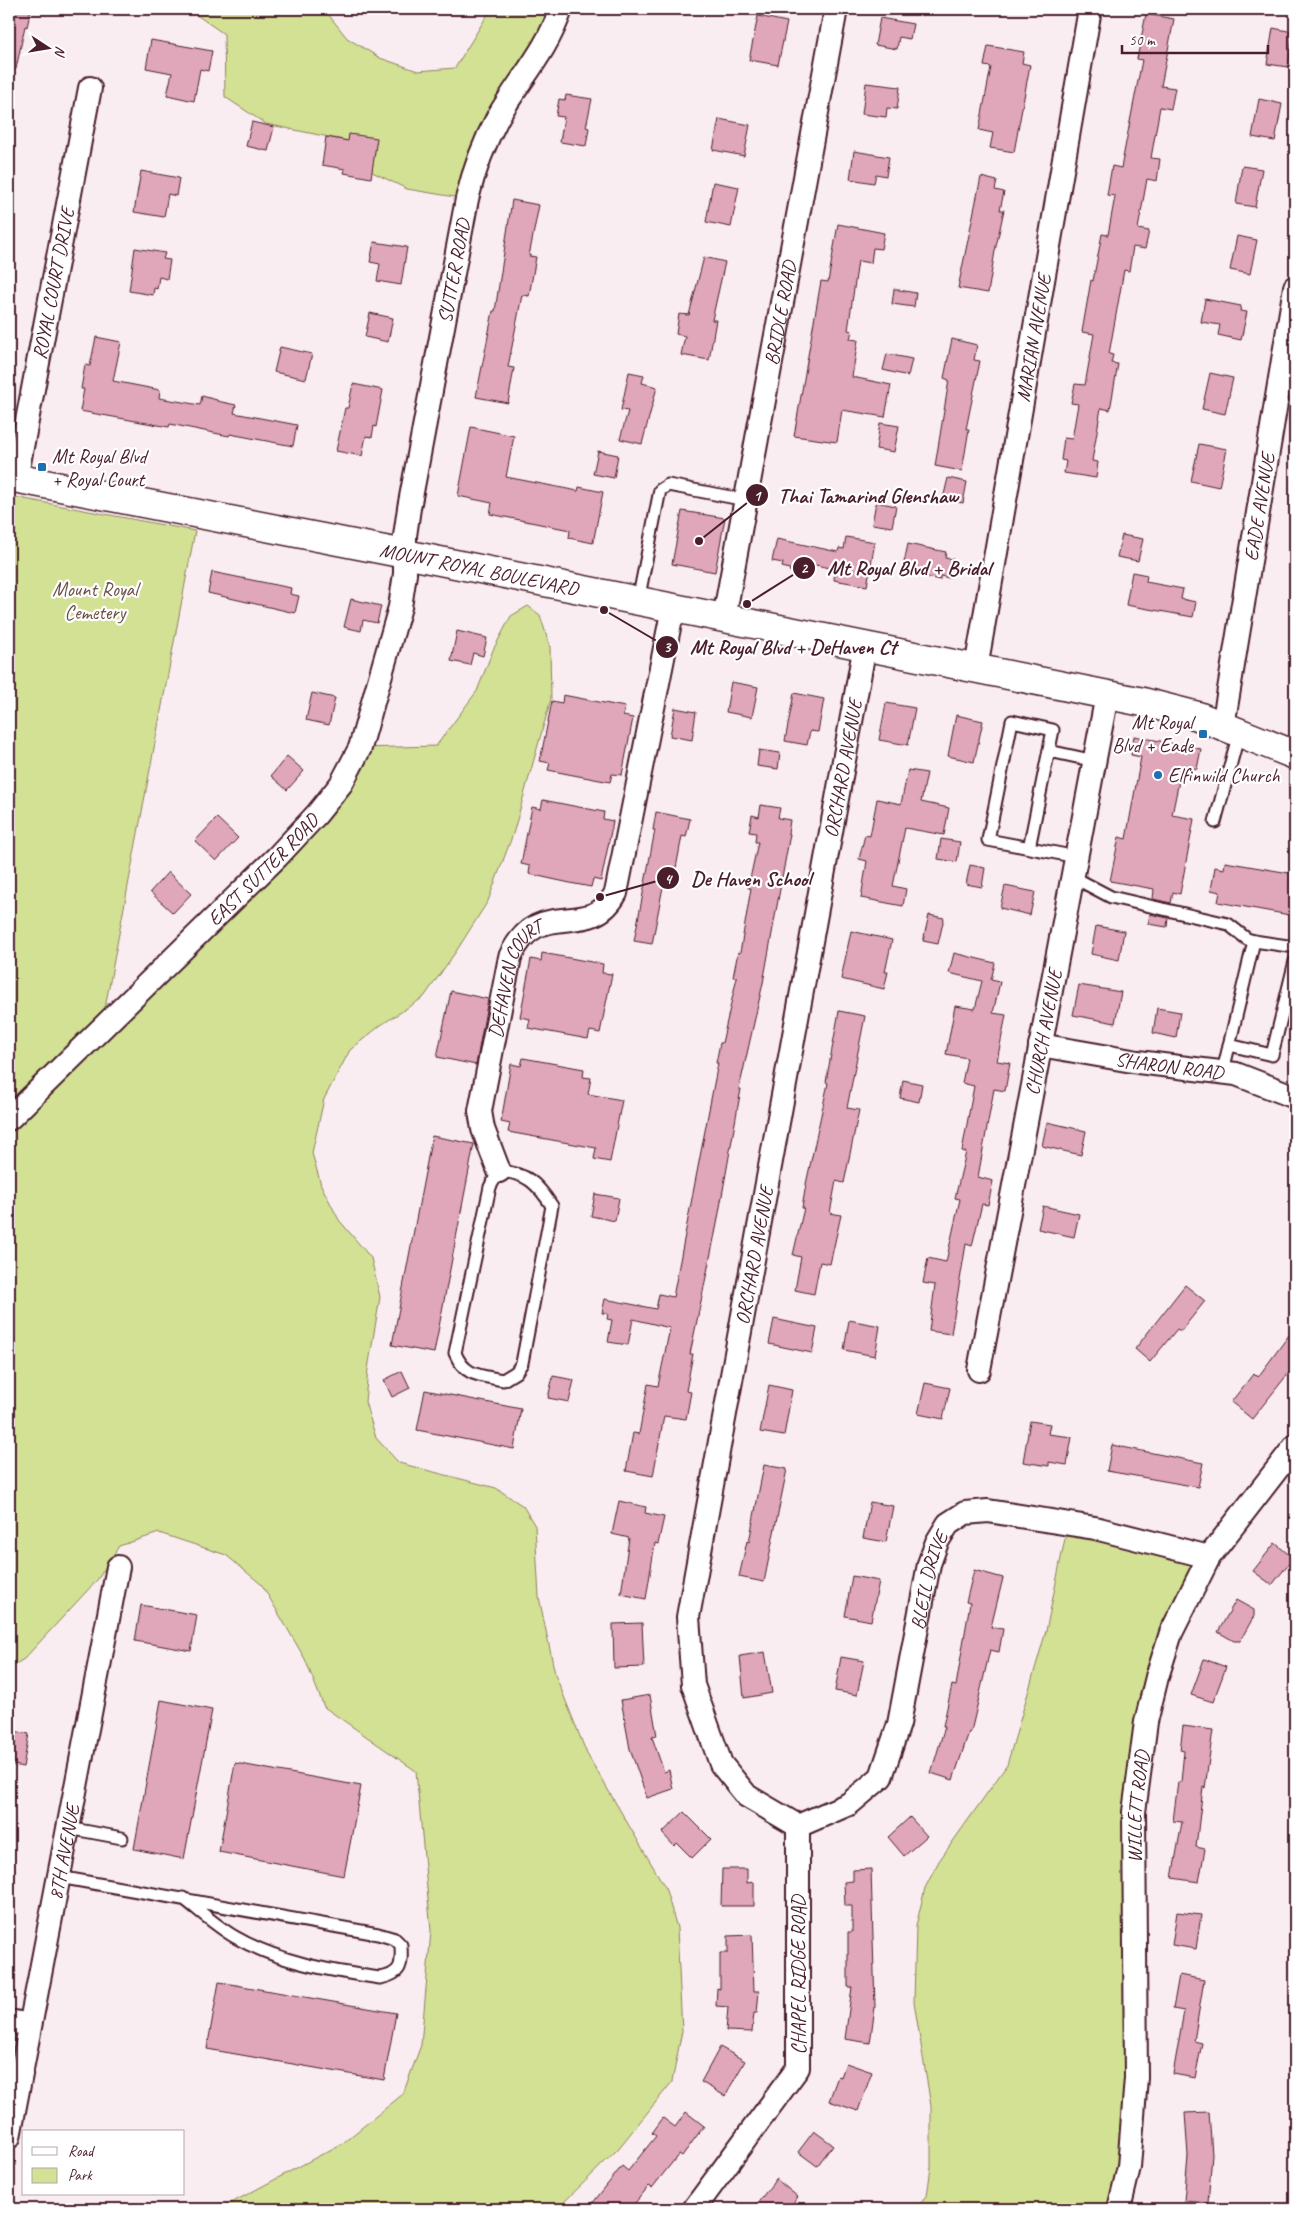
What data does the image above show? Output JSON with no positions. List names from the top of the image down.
{
  "streets": {
    "main road": ["MOUNT ROYAL BOULEVARD"],
    "street": [
      "SUTTER ROAD",
      "ROYAL COURT DRIVE",
      "BRIDLE ROAD",
      "MARIAN AVENUE",
      "EADE AVENUE",
      "ORCHARD AVENUE",
      "EAST SUTTER ROAD",
      "DEHAVEN COURT",
      "CHURCH AVENUE",
      "SHARON ROAD",
      "BLEIL DRIVE",
      "WILLETT ROAD",
      "8TH AVENUE",
      "CHAPEL RIDGE ROAD"
    ]
  },
  "crossings": [
    ["SUTTER ROAD", "MOUNT ROYAL BOULEVARD"],
    ["SUTTER ROAD", "EAST SUTTER ROAD"],
    ["ROYAL COURT DRIVE", "MOUNT ROYAL BOULEVARD"],
    ["BRIDLE ROAD", "MOUNT ROYAL BOULEVARD"],
    ["MARIAN AVENUE", "MOUNT ROYAL BOULEVARD"],
    ["EADE AVENUE", "MOUNT ROYAL BOULEVARD"],
    ["MOUNT ROYAL BOULEVARD", "ORCHARD AVENUE"],
    ["MOUNT ROYAL BOULEVARD", "EAST SUTTER ROAD"],
    ["MOUNT ROYAL BOULEVARD", "DEHAVEN COURT"],
    ["MOUNT ROYAL BOULEVARD", "CHURCH AVENUE"],
    ["ORCHARD AVENUE", "BLEIL DRIVE"],
    ["ORCHARD AVENUE", "CHAPEL RIDGE ROAD"],
    ["CHURCH AVENUE", "SHARON ROAD"],
    ["BLEIL DRIVE", "WILLETT ROAD"],
    ["BLEIL DRIVE", "CHAPEL RIDGE ROAD"]
  ],
  "parks": ["Mount Royal Cemetery"],
  "places": {
    "transit": ["Mt Royal Blvd + Royal Court", "Mt Royal Blvd + Eade"],
    "other": [
      "Thai Tamarind Glenshaw",
      "Mt Royal Blvd + Bridal",
      "Mt Royal Blvd + DeHaven Ct",
      "Elfinwild Church",
      "De Haven School"
    ]
  },
  "legend": ["Road", "Park"],
  "scale_bar": "50 m",
  "north": "right"
}
